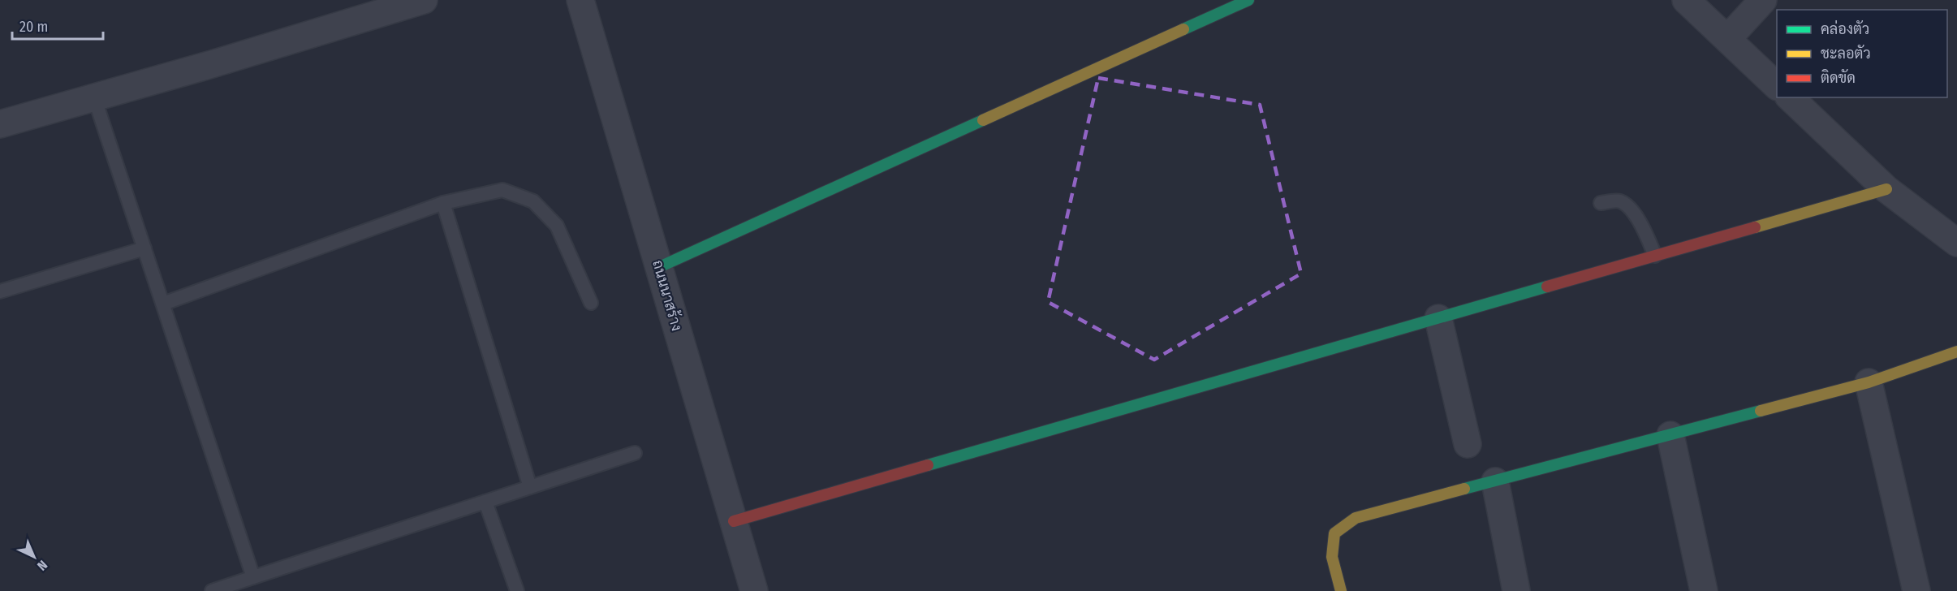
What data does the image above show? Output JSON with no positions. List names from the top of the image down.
{
  "streets": {
    "street": ["ถนนนาสร้าง"]
  },
  "legend": ["คล่องตัว", "ชะลอตัว", "ติดขัด"],
  "scale_bar": "20 m",
  "north": "bottom right"
}
